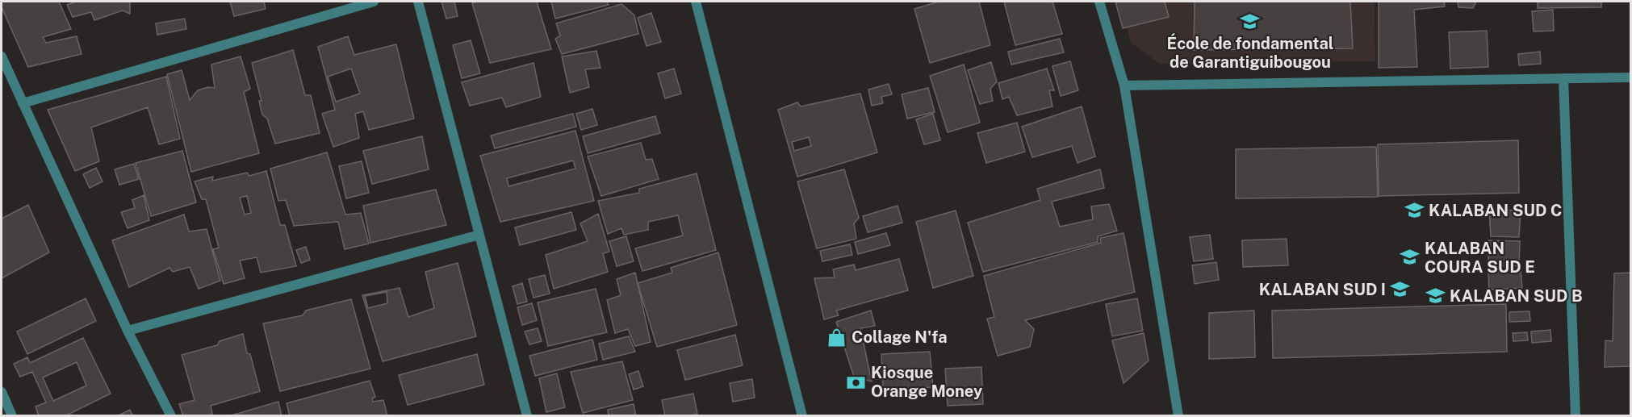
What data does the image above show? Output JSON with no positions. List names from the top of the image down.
{
  "places": {
    "school or university": [
      "École de fondamental de Garantiguibougou",
      "KALABAN SUD C",
      "KALABAN COURA SUD E",
      "KALABAN SUD I",
      "KALABAN SUD B"
    ],
    "shop": ["Collage N'fa"],
    "bank": ["Kiosque Orange Money"]
  }
}
